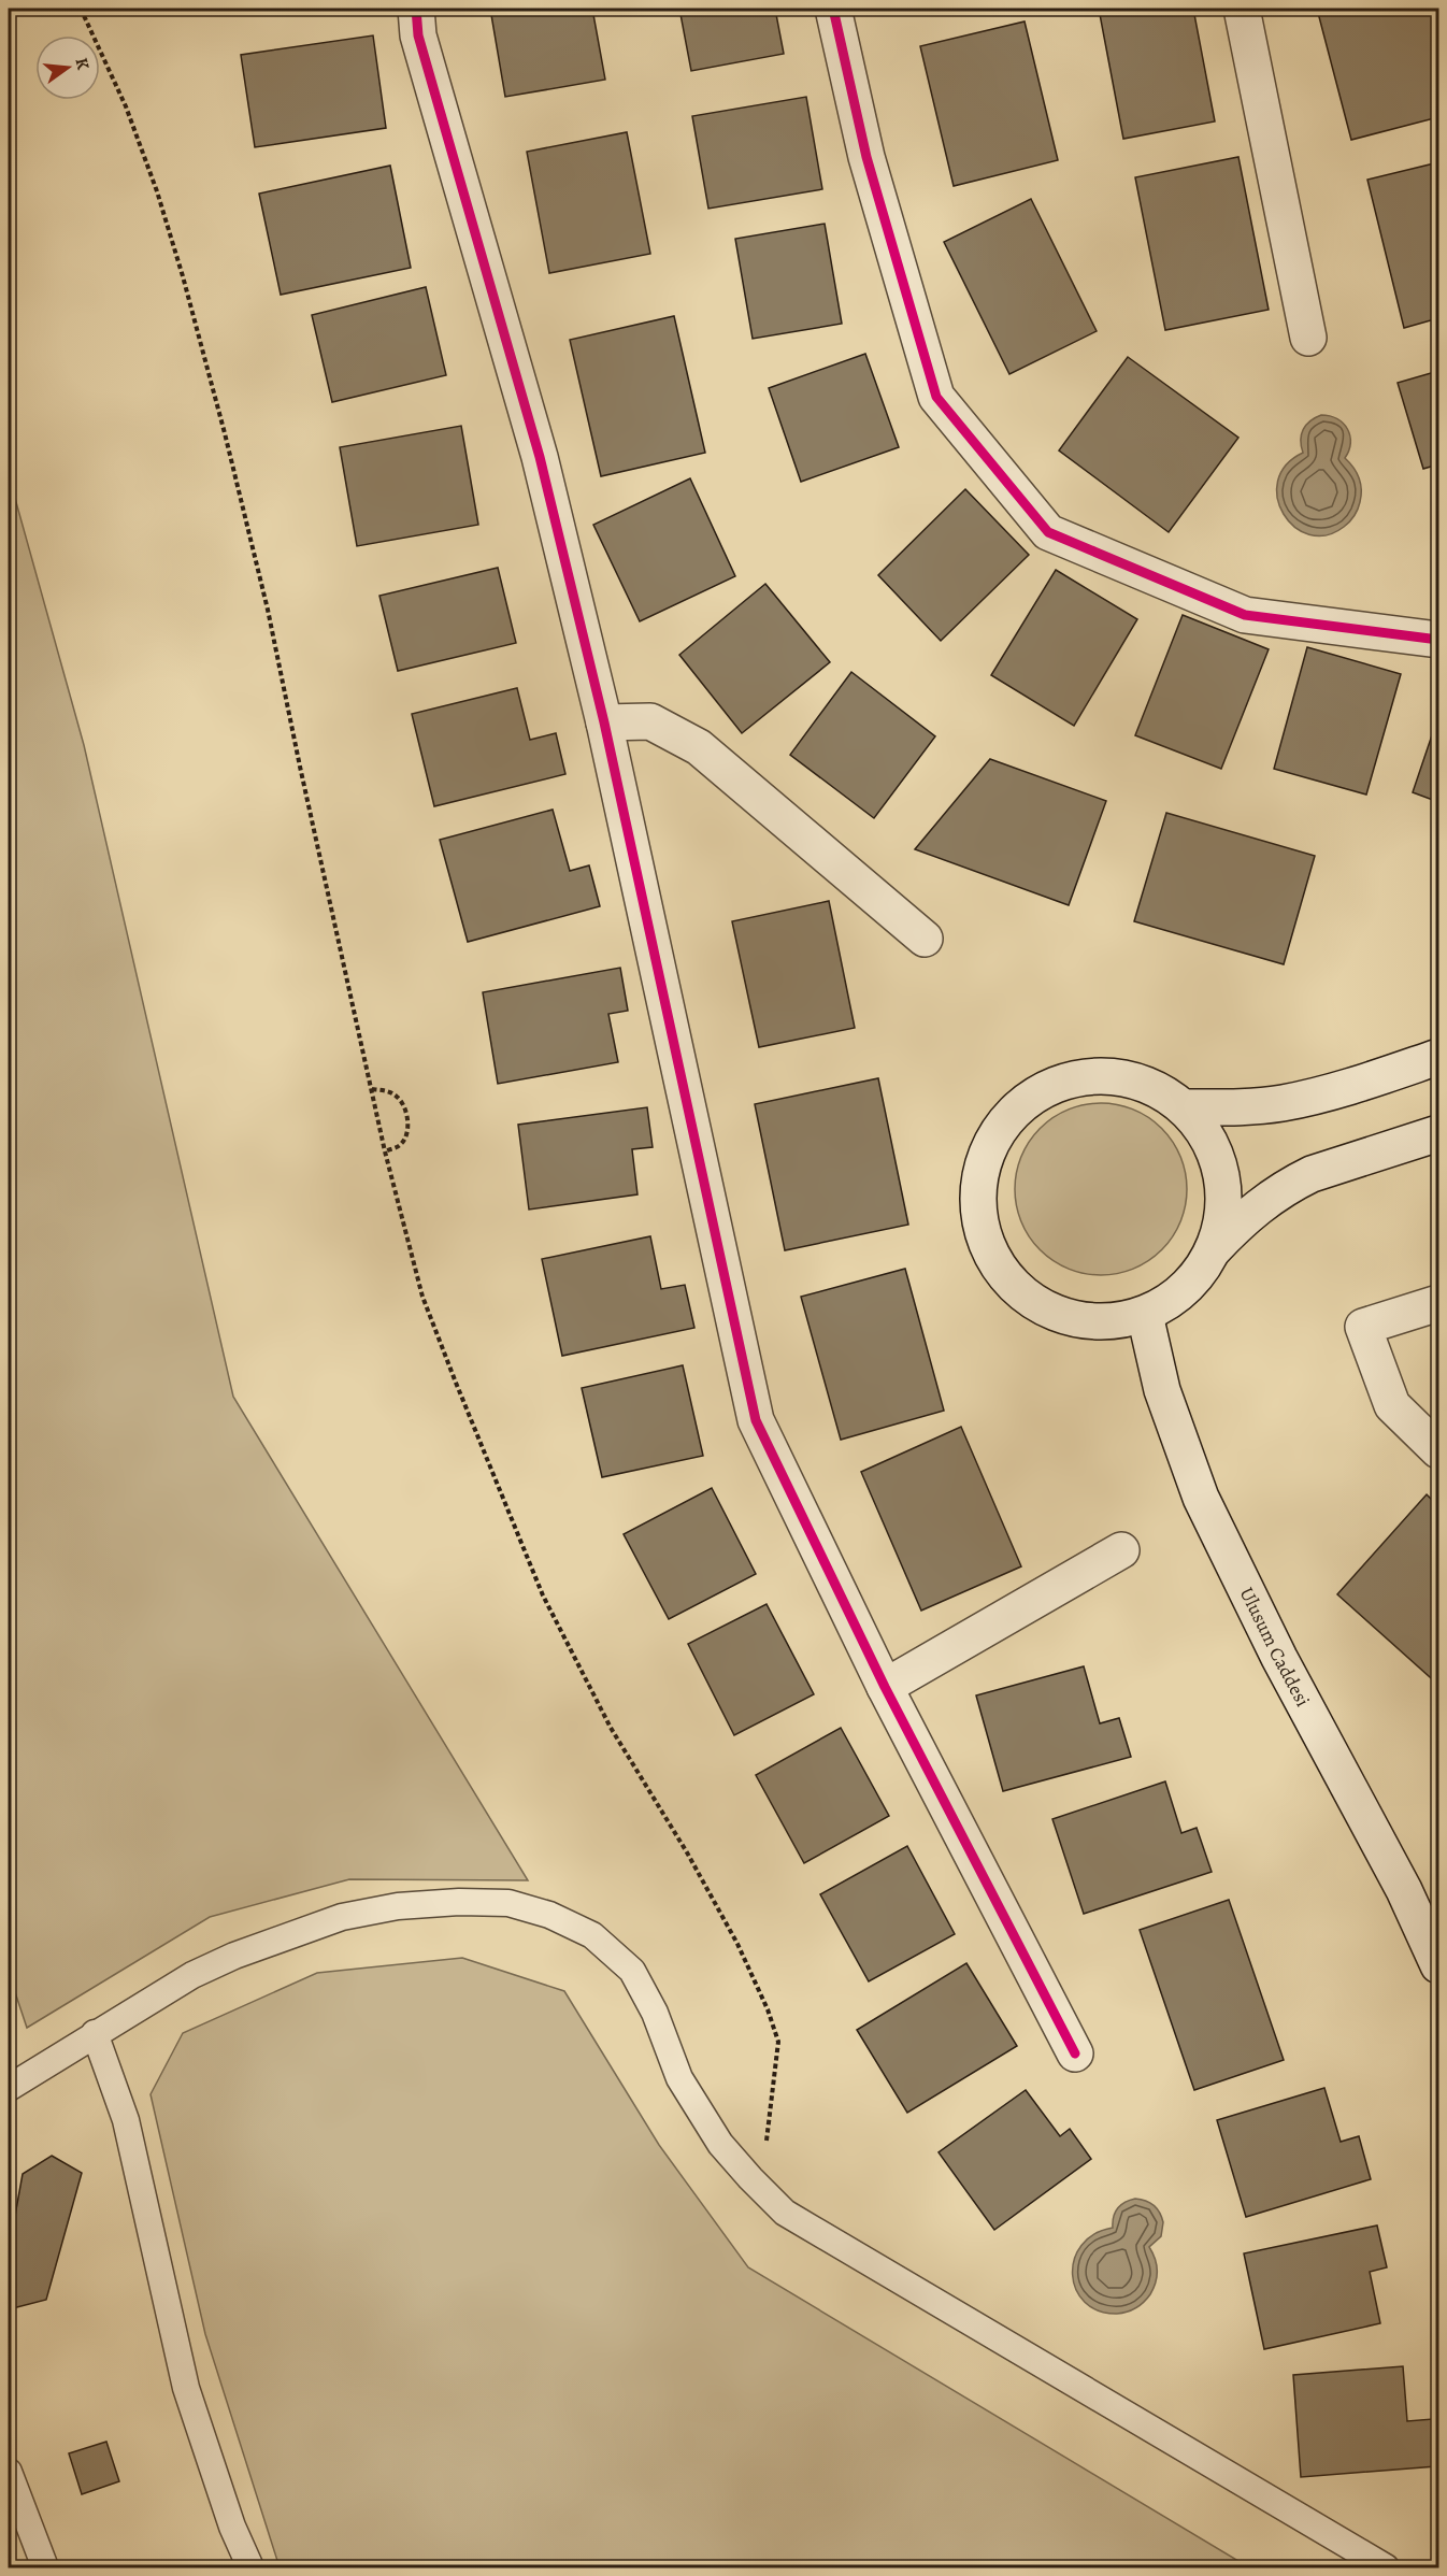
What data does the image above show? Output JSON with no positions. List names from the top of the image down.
{
  "streets": {
    "street": ["Ulusum Caddesi"]
  },
  "north": "right"
}
